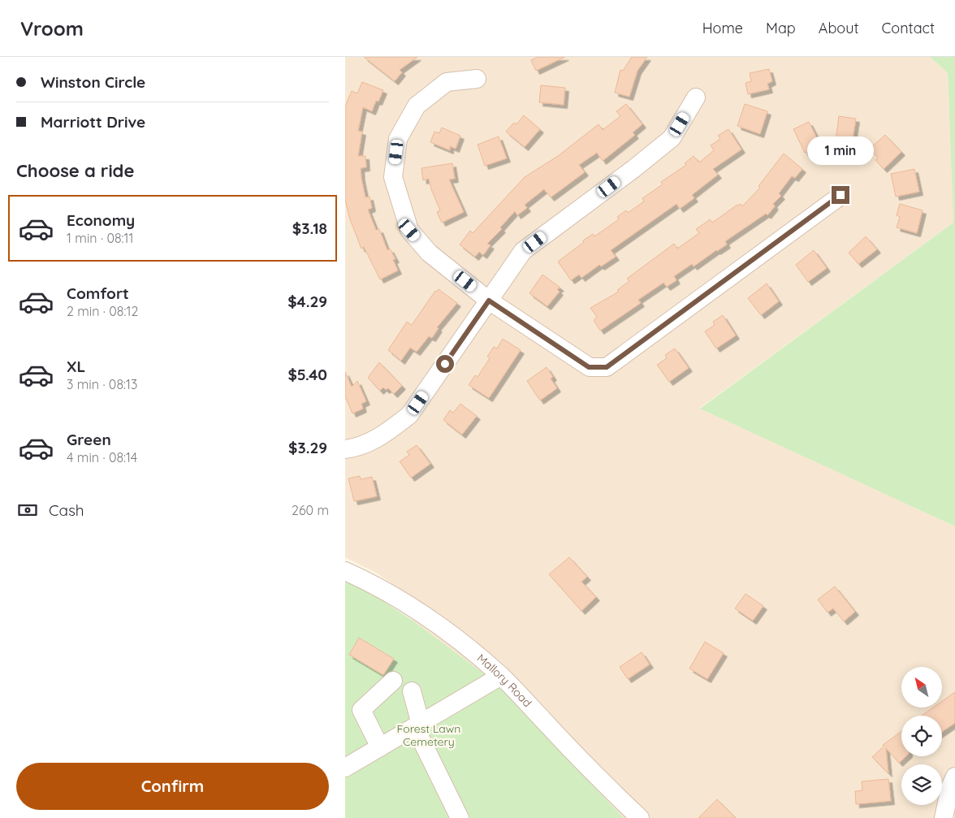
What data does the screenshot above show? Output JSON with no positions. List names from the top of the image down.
{
  "streets": {
    "street": ["Mallory Road"]
  },
  "parks": ["Forest Lawn Cemetery"],
  "north": "top left",
  "page": {
    "header": "Vroom",
    "nav": [
      "Home",
      "Map",
      "About",
      "Contact"
    ],
    "banner": ["Winston Circle", "Marriott Drive"],
    "bubble": "1 min",
    "heading": "Choose a ride",
    "list": [
      {
        "name": "Economy",
        "note": "1 min · 08:11",
        "value": "$3.18"
      },
      {
        "name": "Comfort",
        "note": "2 min · 08:12",
        "value": "$4.29"
      },
      {
        "name": "XL",
        "note": "3 min · 08:13",
        "value": "$5.40"
      },
      {
        "name": "Green",
        "note": "4 min · 08:14",
        "value": "$3.29"
      }
    ],
    "pay": ["Cash", "260 m"],
    "buttons": "Confirm"
  }
}
